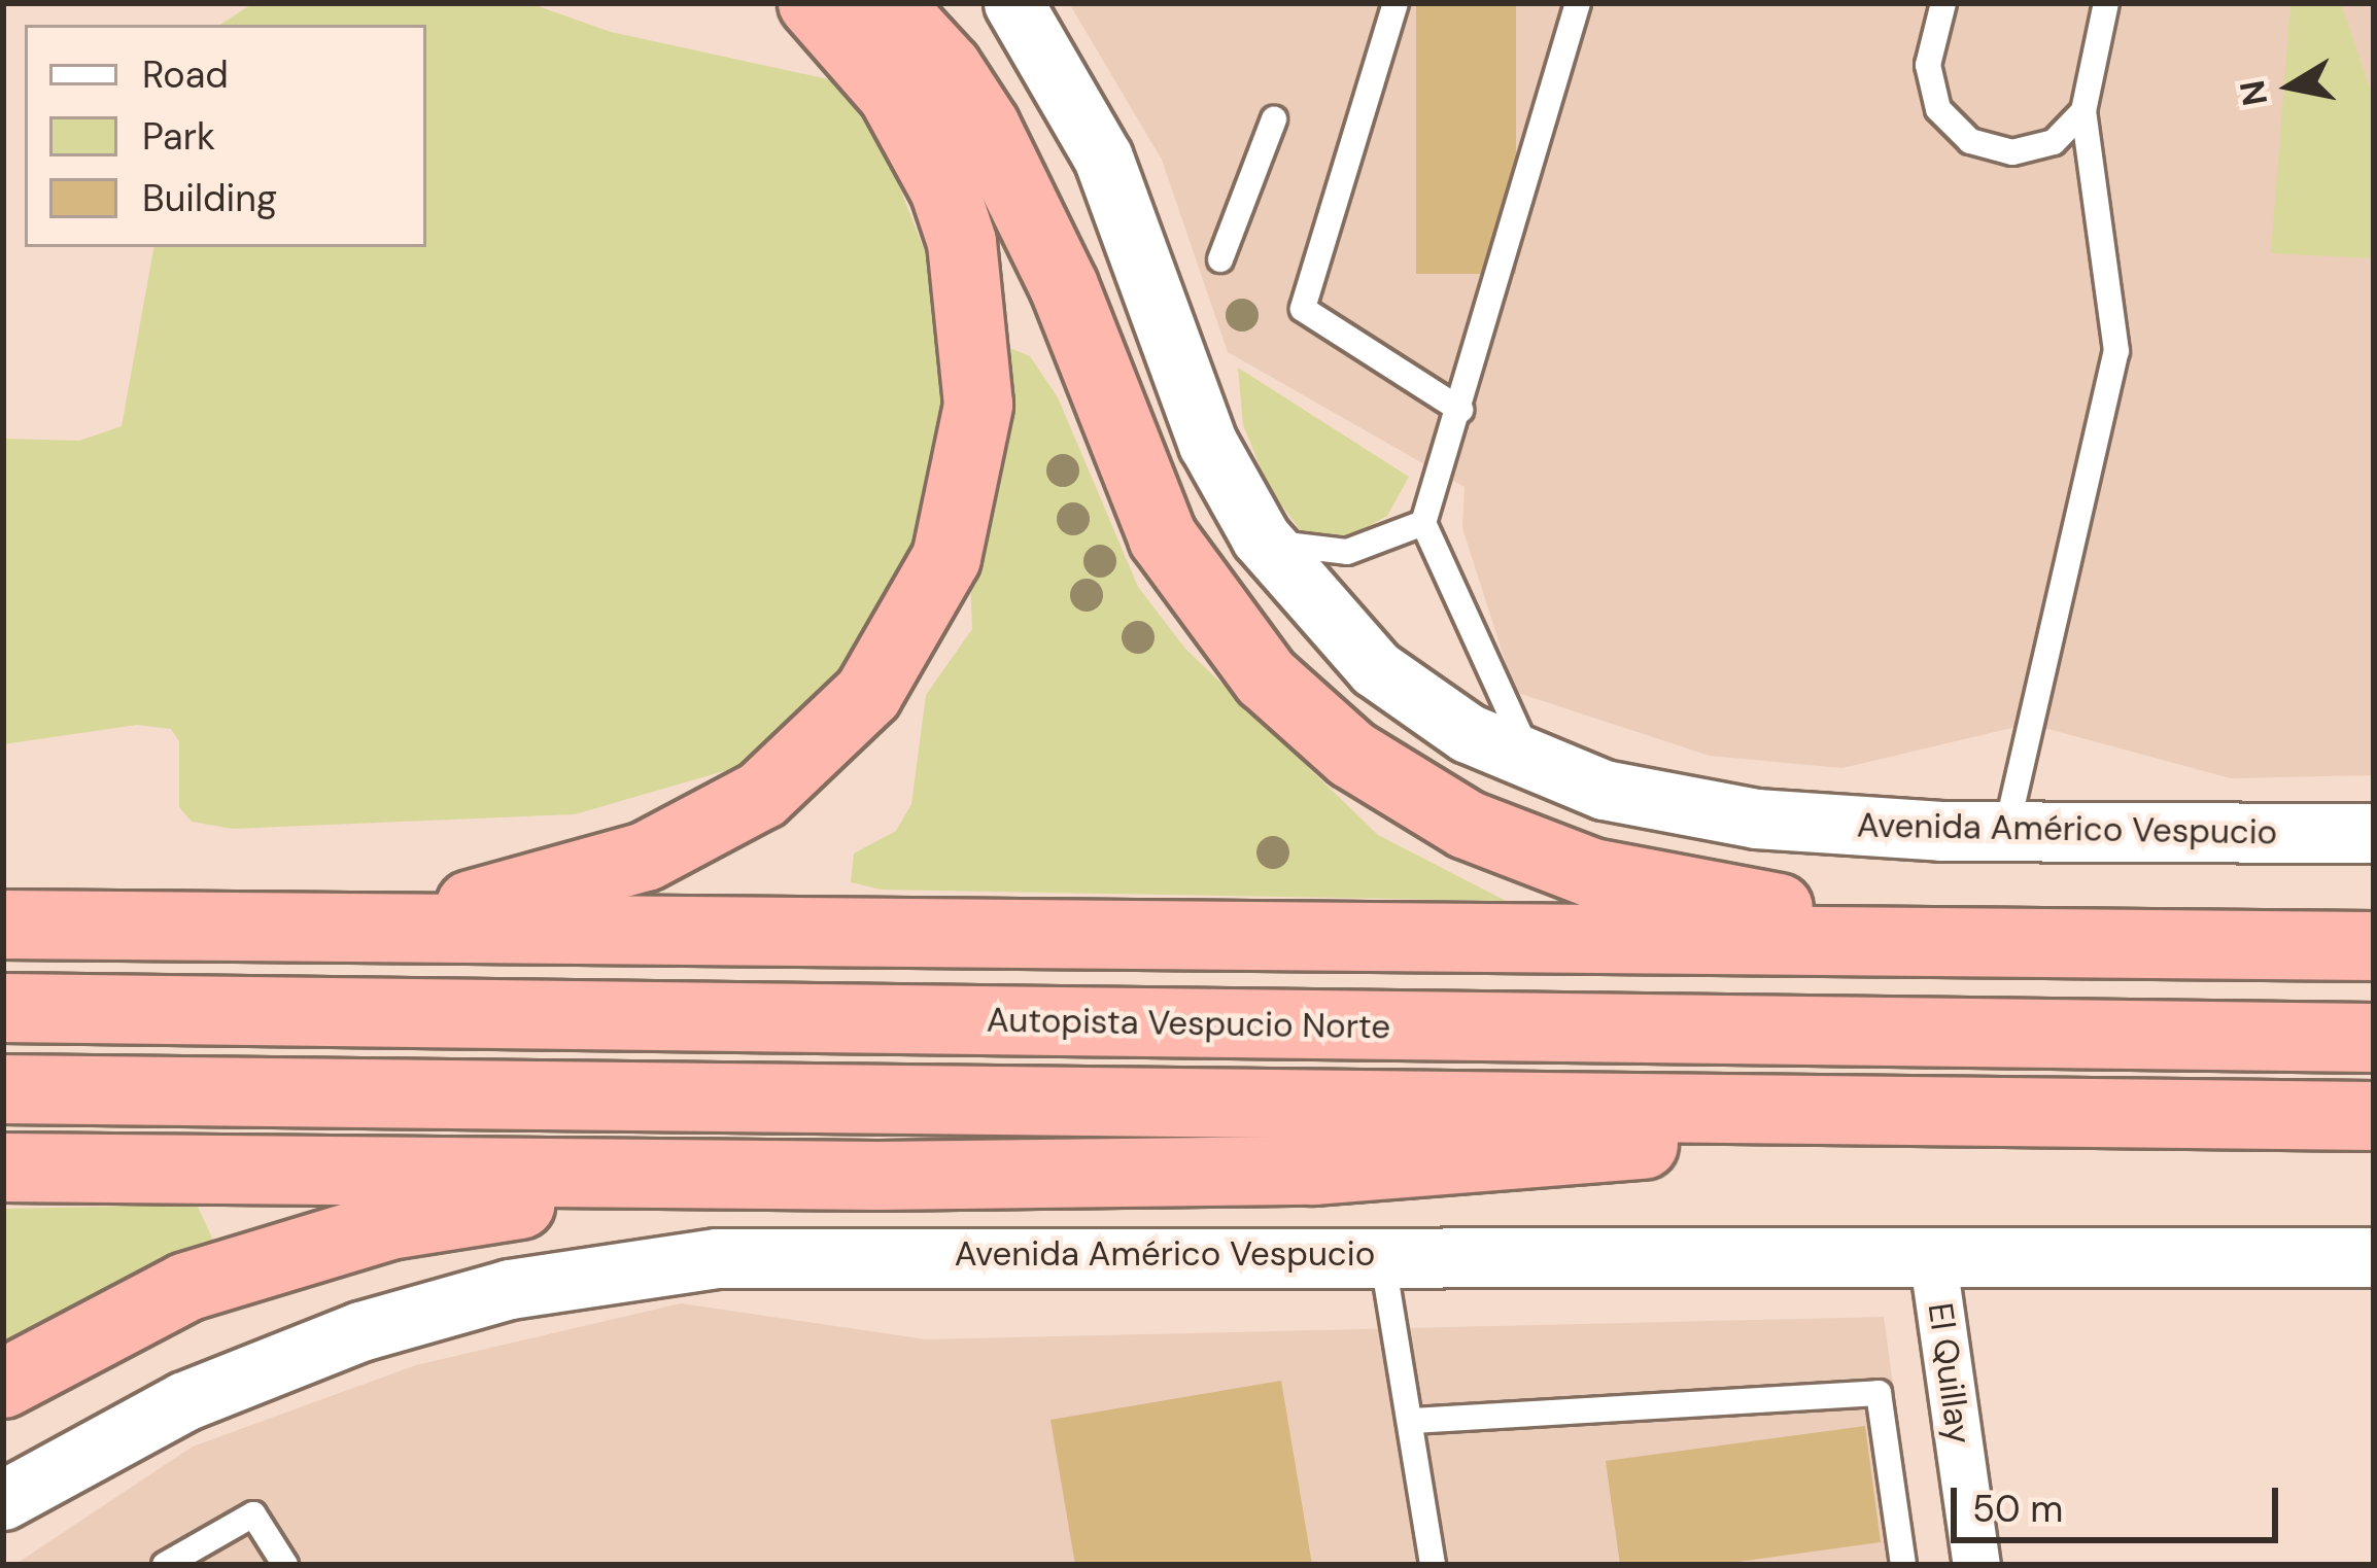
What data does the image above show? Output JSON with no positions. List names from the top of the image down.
{
  "streets": {
    "highway": ["Autopista Vespucio Norte"],
    "street": ["Avenida Américo Vespucio", "El Quillay"]
  },
  "crossings": [
    ["Avenida Américo Vespucio", "El Quillay"]
  ],
  "legend": ["Road", "Park", "Building"],
  "scale_bar": "50 m",
  "north": "left"
}
